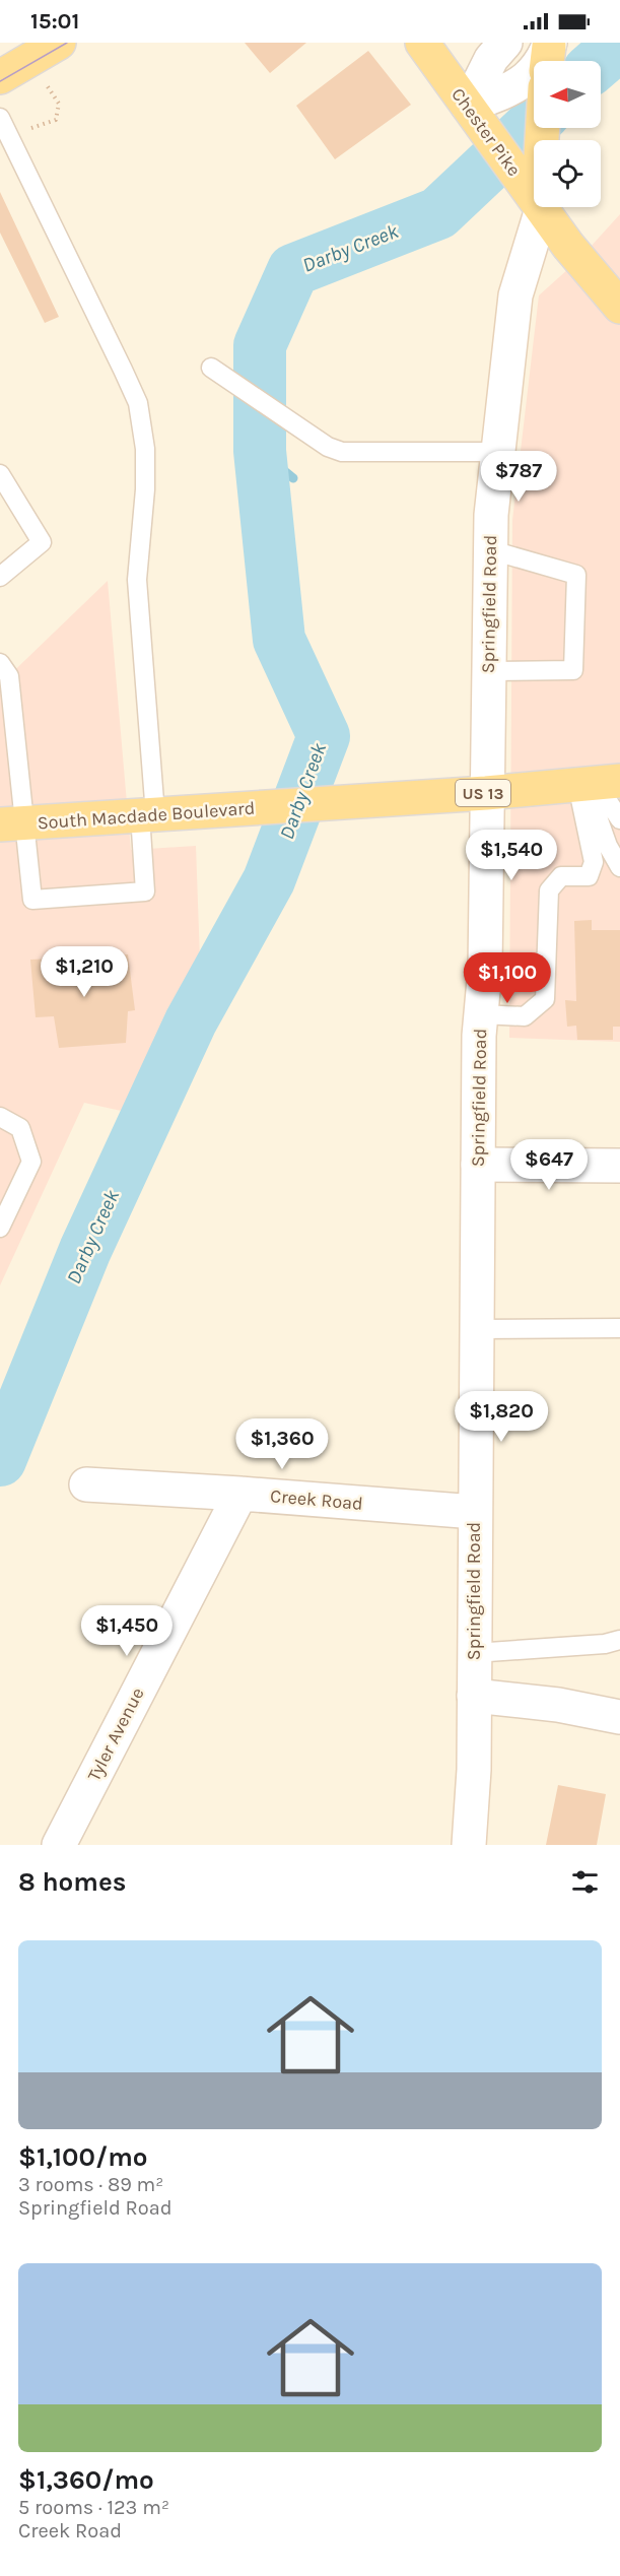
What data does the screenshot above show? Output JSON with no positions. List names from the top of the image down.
{
  "streets": {
    "main road": ["Chester Pike", "US 13", "South Macdade Boulevard"],
    "street": ["Springfield Road", "Creek Road", "Tyler Avenue"]
  },
  "crossings": [
    ["Chester Pike", "Springfield Road"],
    ["Springfield Road", "South Macdade Boulevard"],
    ["Springfield Road", "Creek Road"],
    ["Creek Road", "Tyler Avenue"]
  ],
  "water": ["Darby Creek"],
  "north": "left",
  "page": {
    "status": "15:01",
    "price": [
      "$787",
      "$1,540",
      "$1,210",
      "$1,100",
      "$647",
      "$1,820",
      "$1,360",
      "$1,450"
    ],
    "heading": "8 homes",
    "list": [
      {
        "name": "$1,100/mo",
        "note": "3 rooms · 89 m² · Springfield Road"
      },
      {
        "name": "$1,360/mo",
        "note": "5 rooms · 123 m² · Creek Road"
      }
    ]
  }
}
